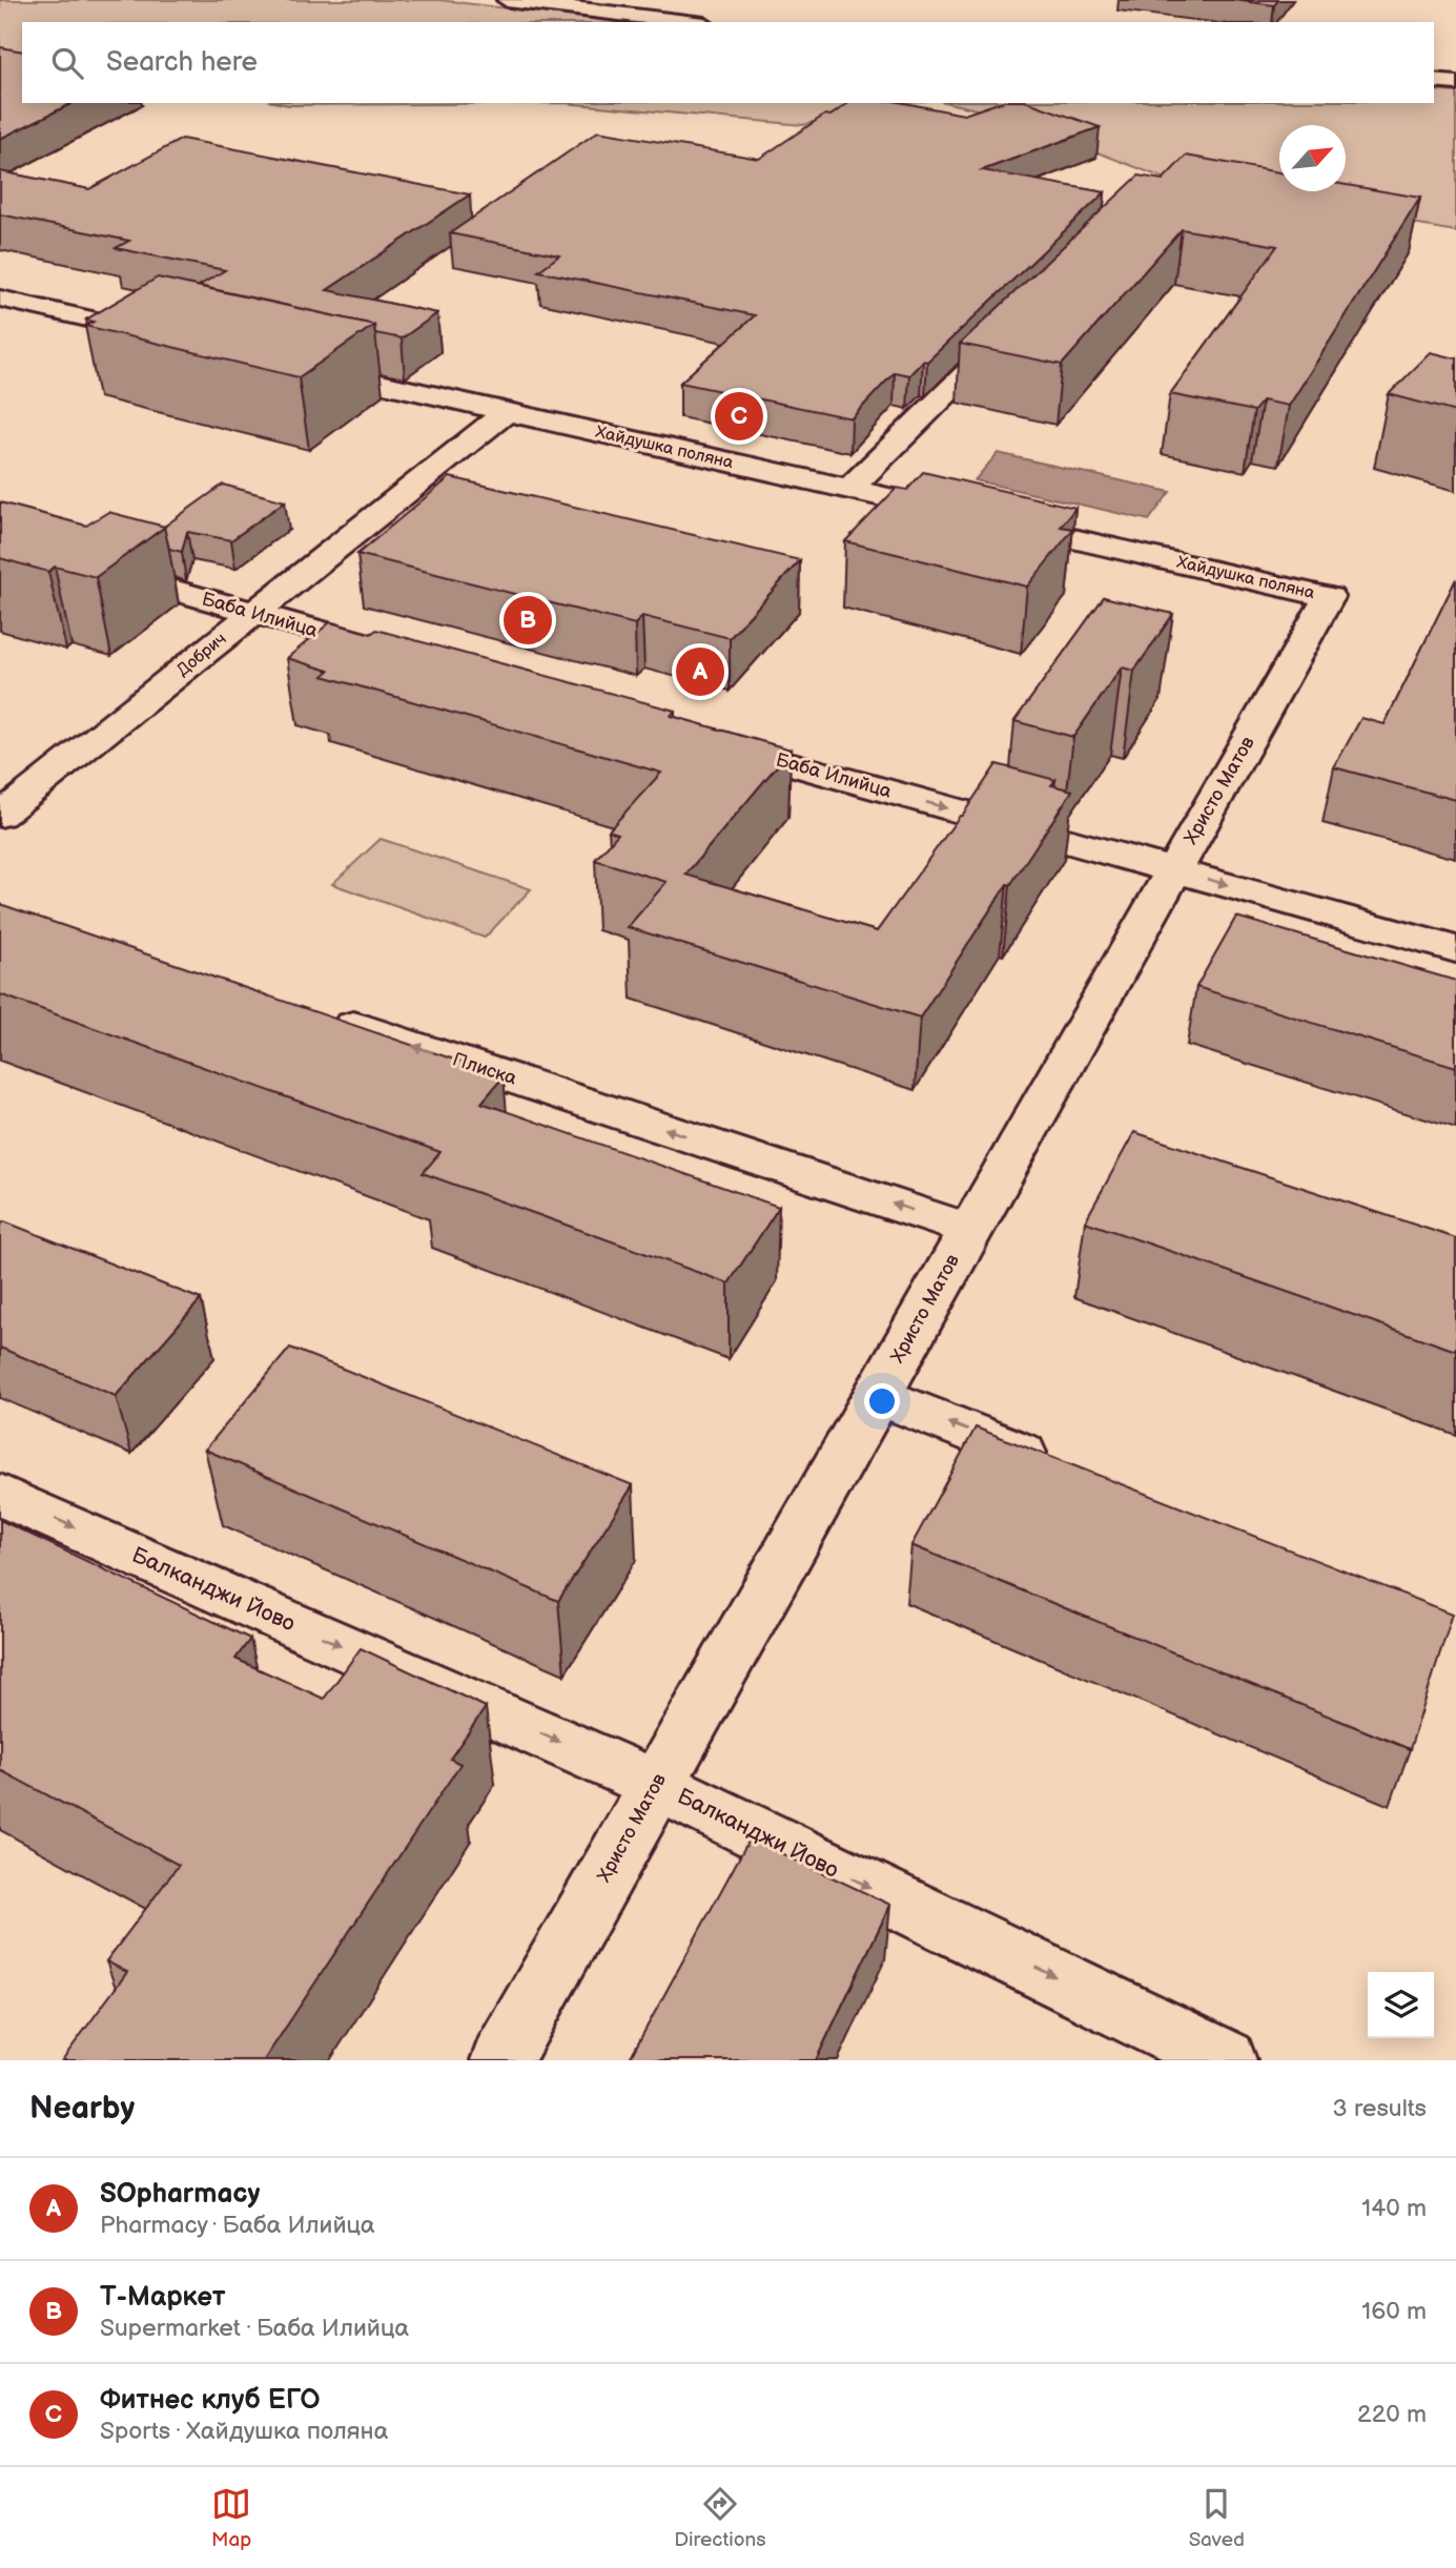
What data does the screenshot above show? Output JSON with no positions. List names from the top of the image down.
{
  "streets": {
    "street": [
      "Хайдушка поляна",
      "Баба Илийца",
      "Добрич",
      "Христо Матов",
      "Плиска",
      "Балканджи Йово"
    ]
  },
  "crossings": [
    ["Хайдушка поляна", "Добрич"],
    ["Хайдушка поляна", "Христо Матов"],
    ["Баба Илийца", "Добрич"],
    ["Баба Илийца", "Христо Матов"],
    ["Христо Матов", "Плиска"],
    ["Христо Матов", "Балканджи Йово"]
  ],
  "one_way": ["Баба Илийца", "Плиска", "Балканджи Йово"],
  "north": "top right",
  "page": {
    "search": "Search here",
    "pins": ["C", "B", "A"],
    "heading": ["Nearby", "3 results"],
    "list": [
      {
        "mark": "A",
        "name": "SOpharmacy",
        "note": "Pharmacy · Баба Илийца",
        "value": "140 m"
      },
      {
        "mark": "B",
        "name": "Т-Маркет",
        "note": "Supermarket · Баба Илийца",
        "value": "160 m"
      },
      {
        "mark": "C",
        "name": "Фитнес клуб ЕГО",
        "note": "Sports · Хайдушка поляна",
        "value": "220 m"
      }
    ],
    "nav": ["Map", "Directions", "Saved"]
  }
}
